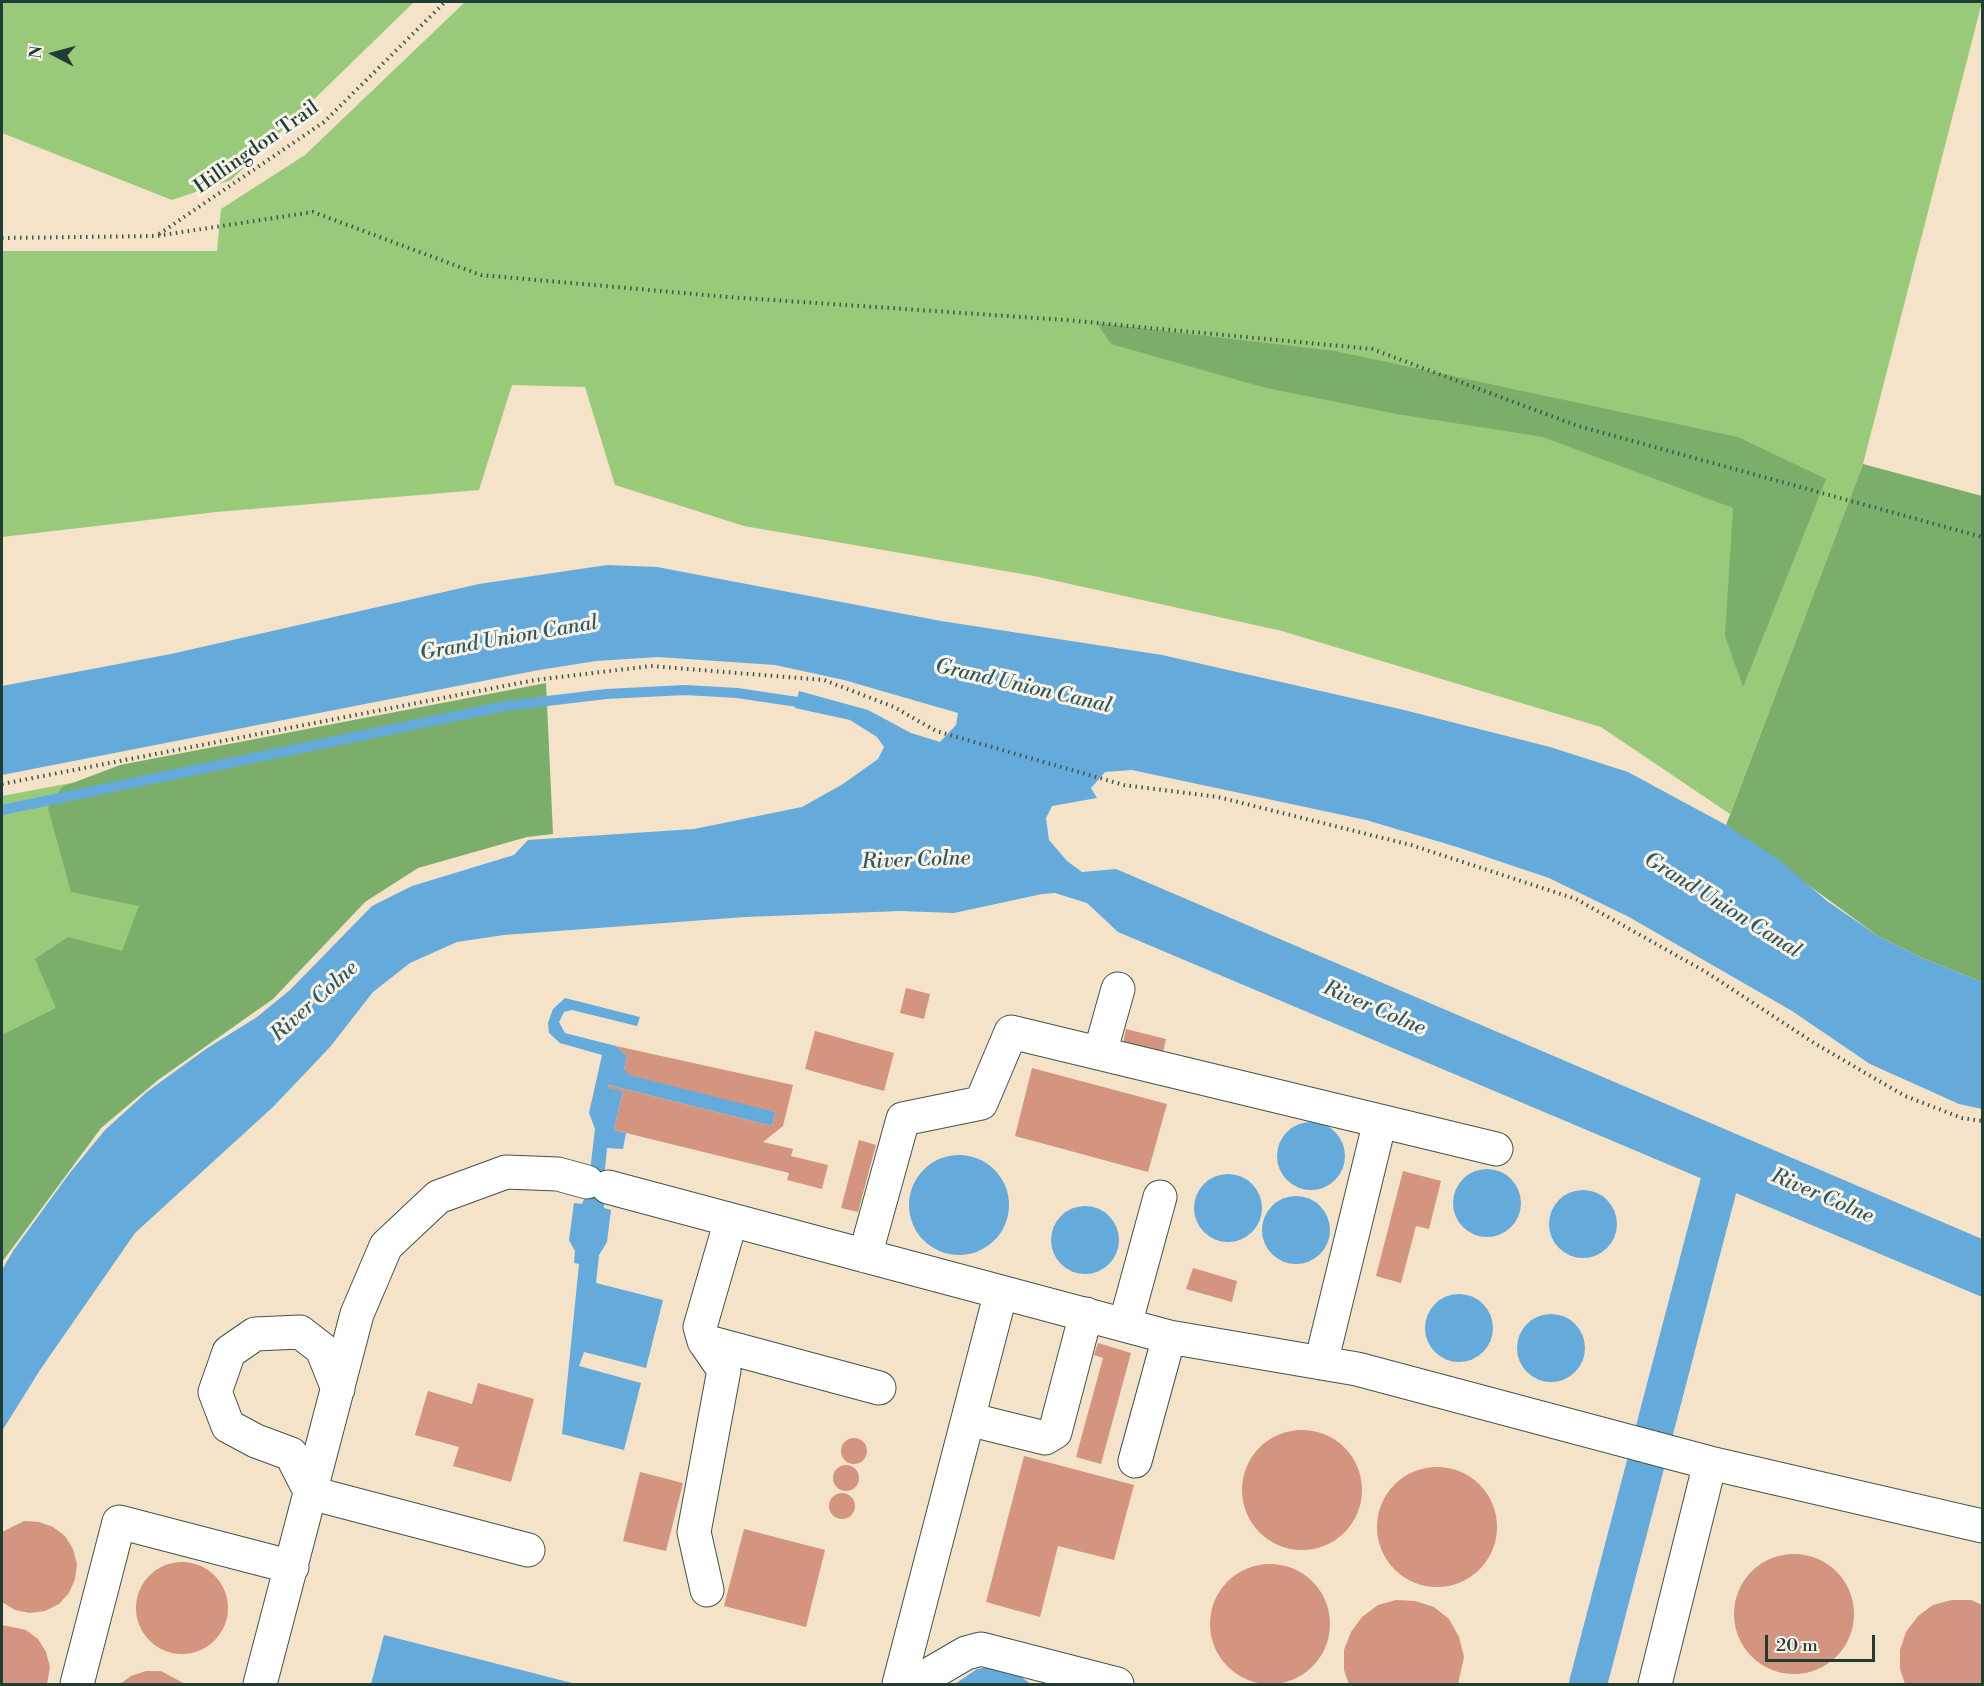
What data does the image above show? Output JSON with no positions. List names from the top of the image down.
{
  "streets": {
    "path": ["Hillingdon Trail"]
  },
  "water": ["Grand Union Canal", "River Colne"],
  "scale_bar": "20 m",
  "north": "left"
}
